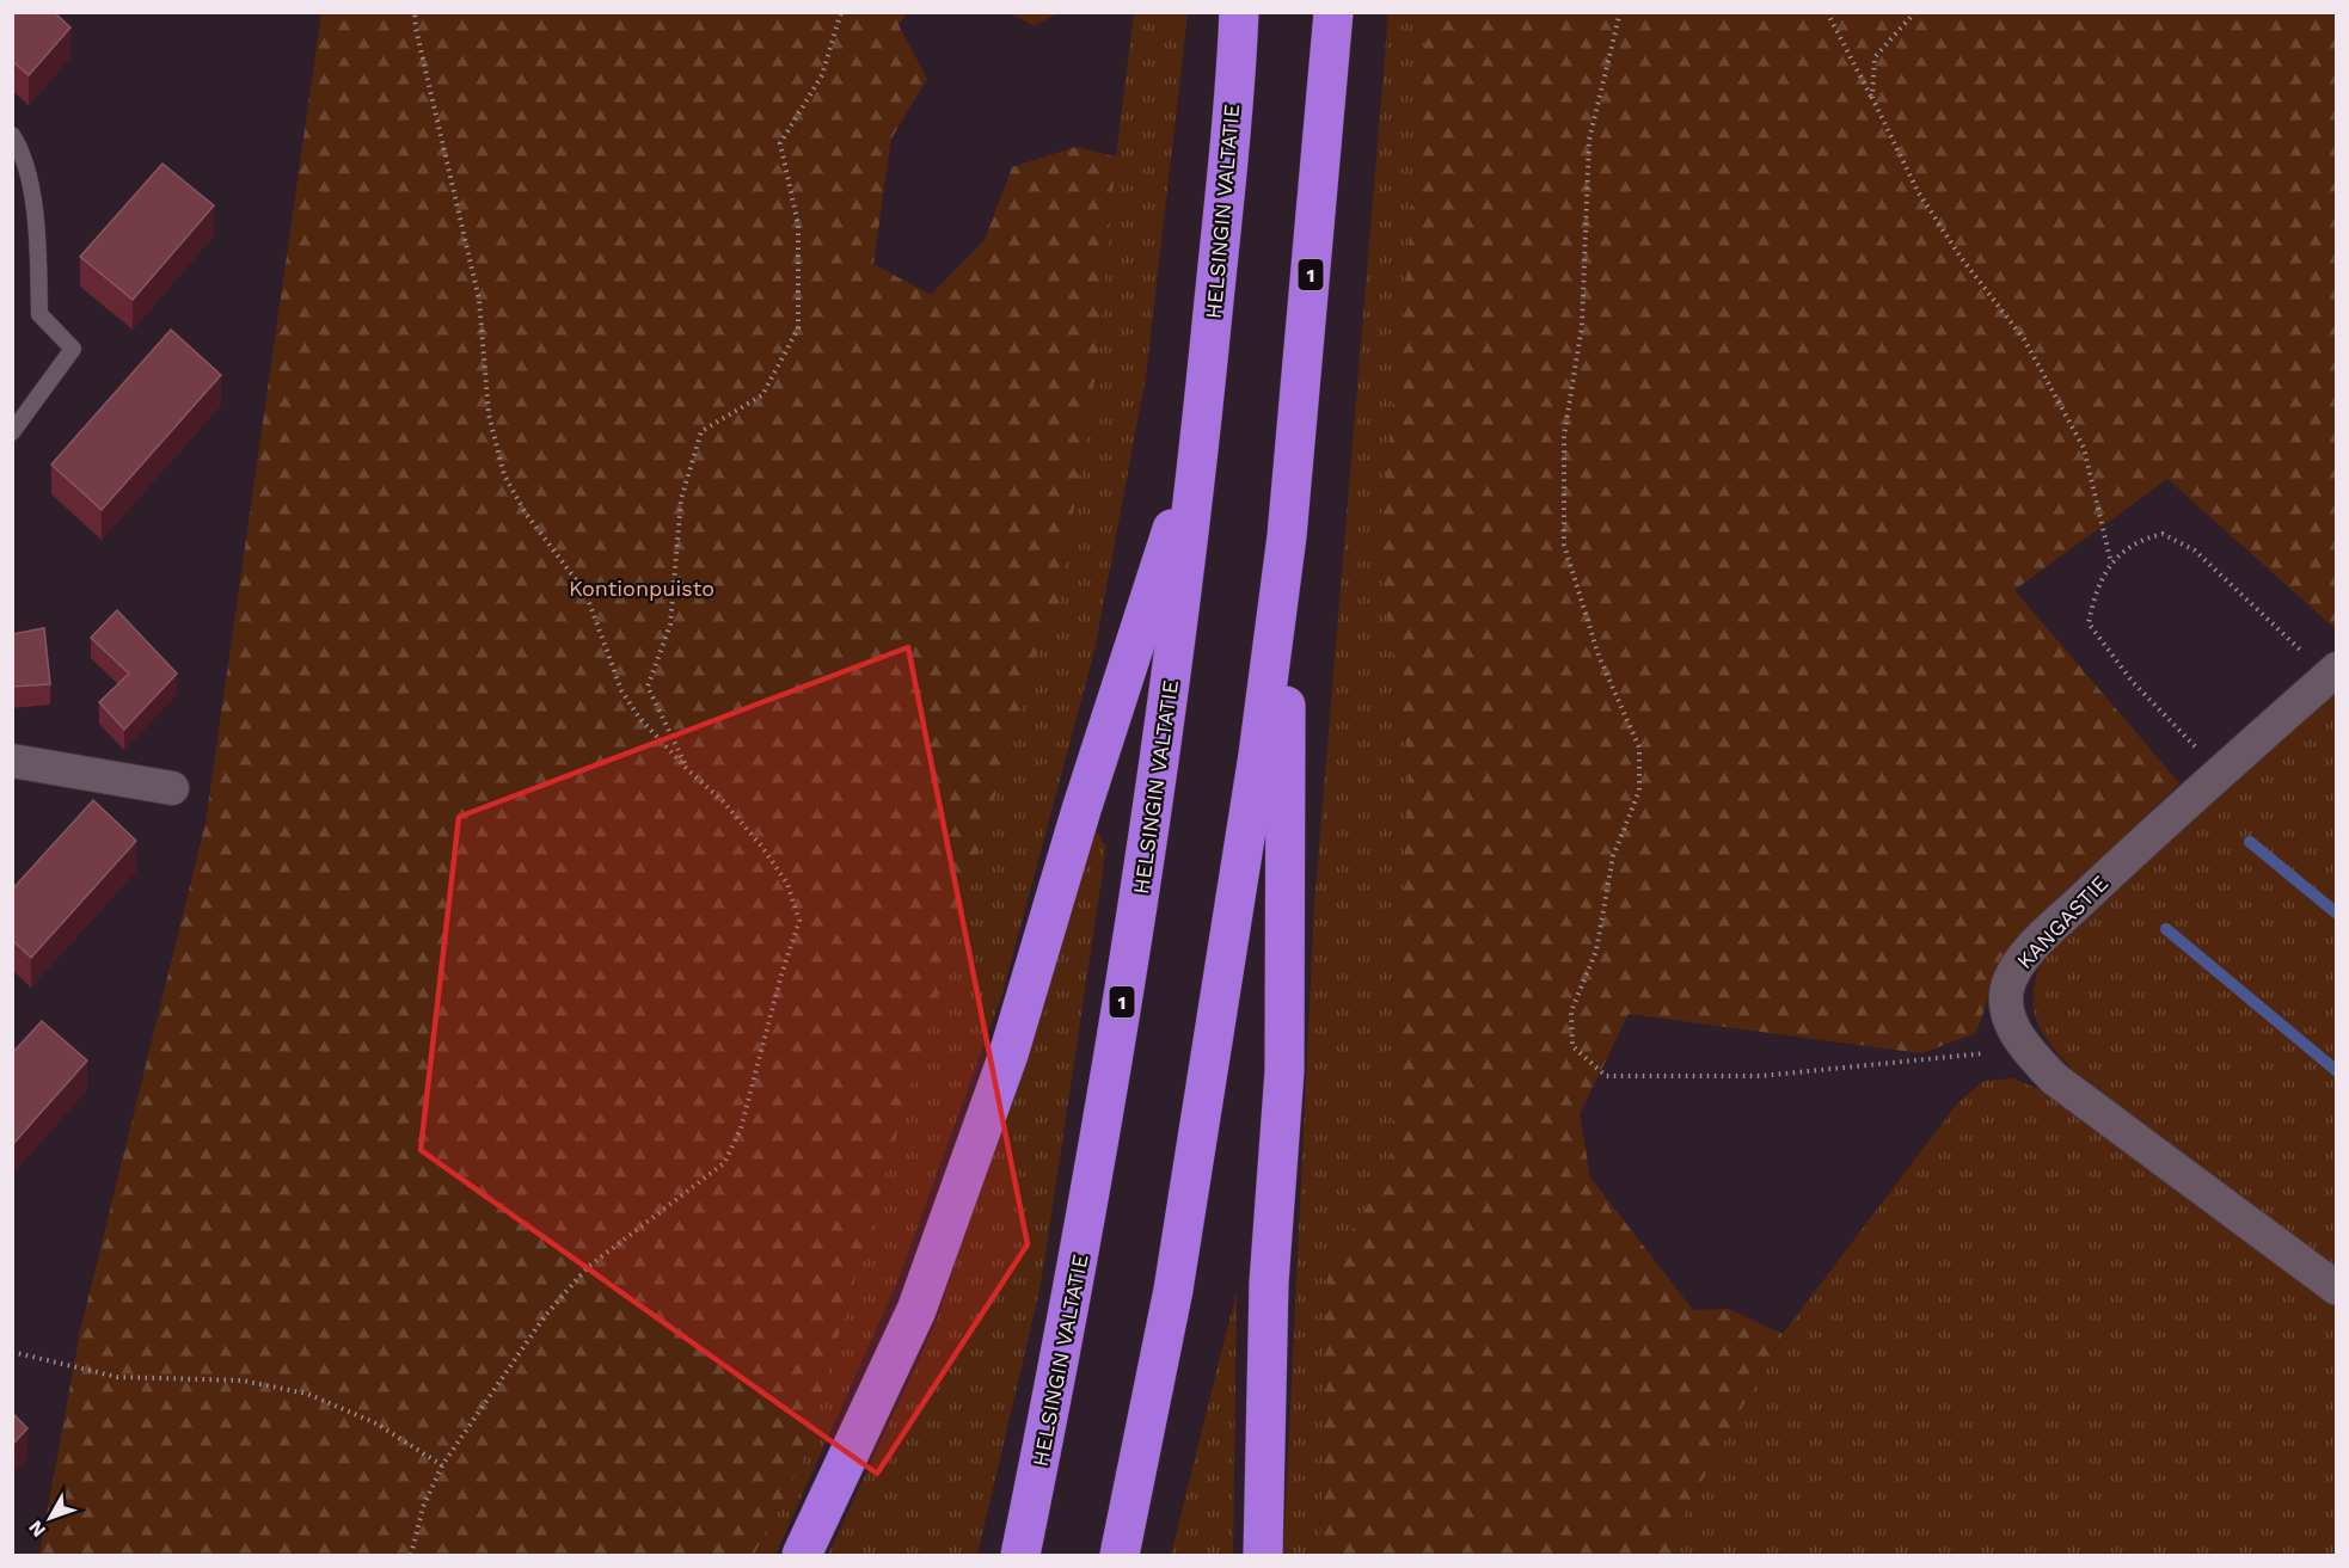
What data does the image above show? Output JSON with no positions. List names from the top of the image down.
{
  "streets": {
    "highway": ["HELSINGIN VALTATIE", "1"],
    "street": ["KANGASTIE"]
  },
  "parks": ["Kontionpuisto"],
  "north": "bottom left"
}
